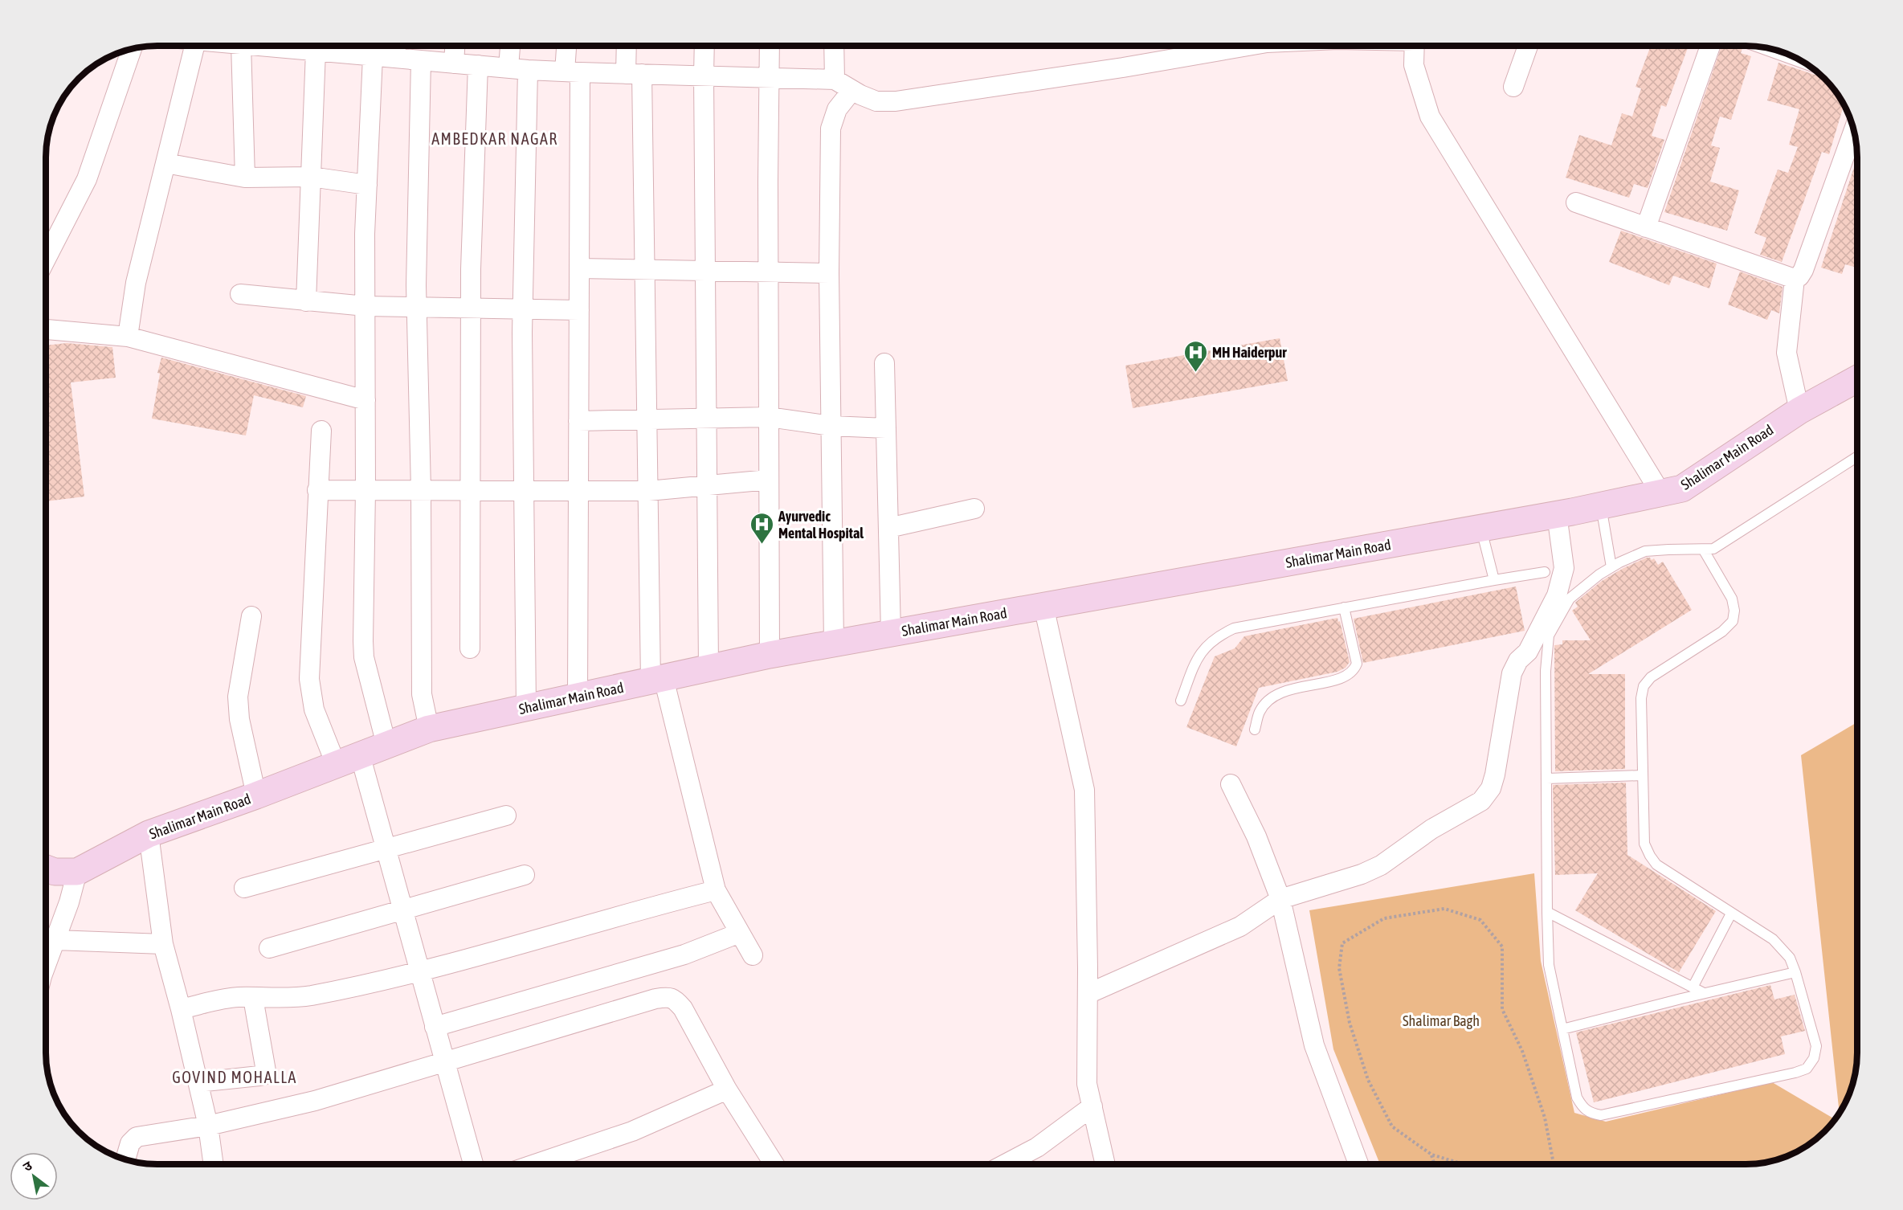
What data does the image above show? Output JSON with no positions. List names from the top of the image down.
{
  "streets": {
    "street": ["Shalimar Main Road"]
  },
  "districts": ["AMBEDKAR NAGAR", "GOVIND MOHALLA"],
  "parks": ["Shalimar Bagh"],
  "places": {
    "hospital": ["MH Haiderpur", "Ayurvedic Mental Hospital"]
  },
  "north": "top left"
}
